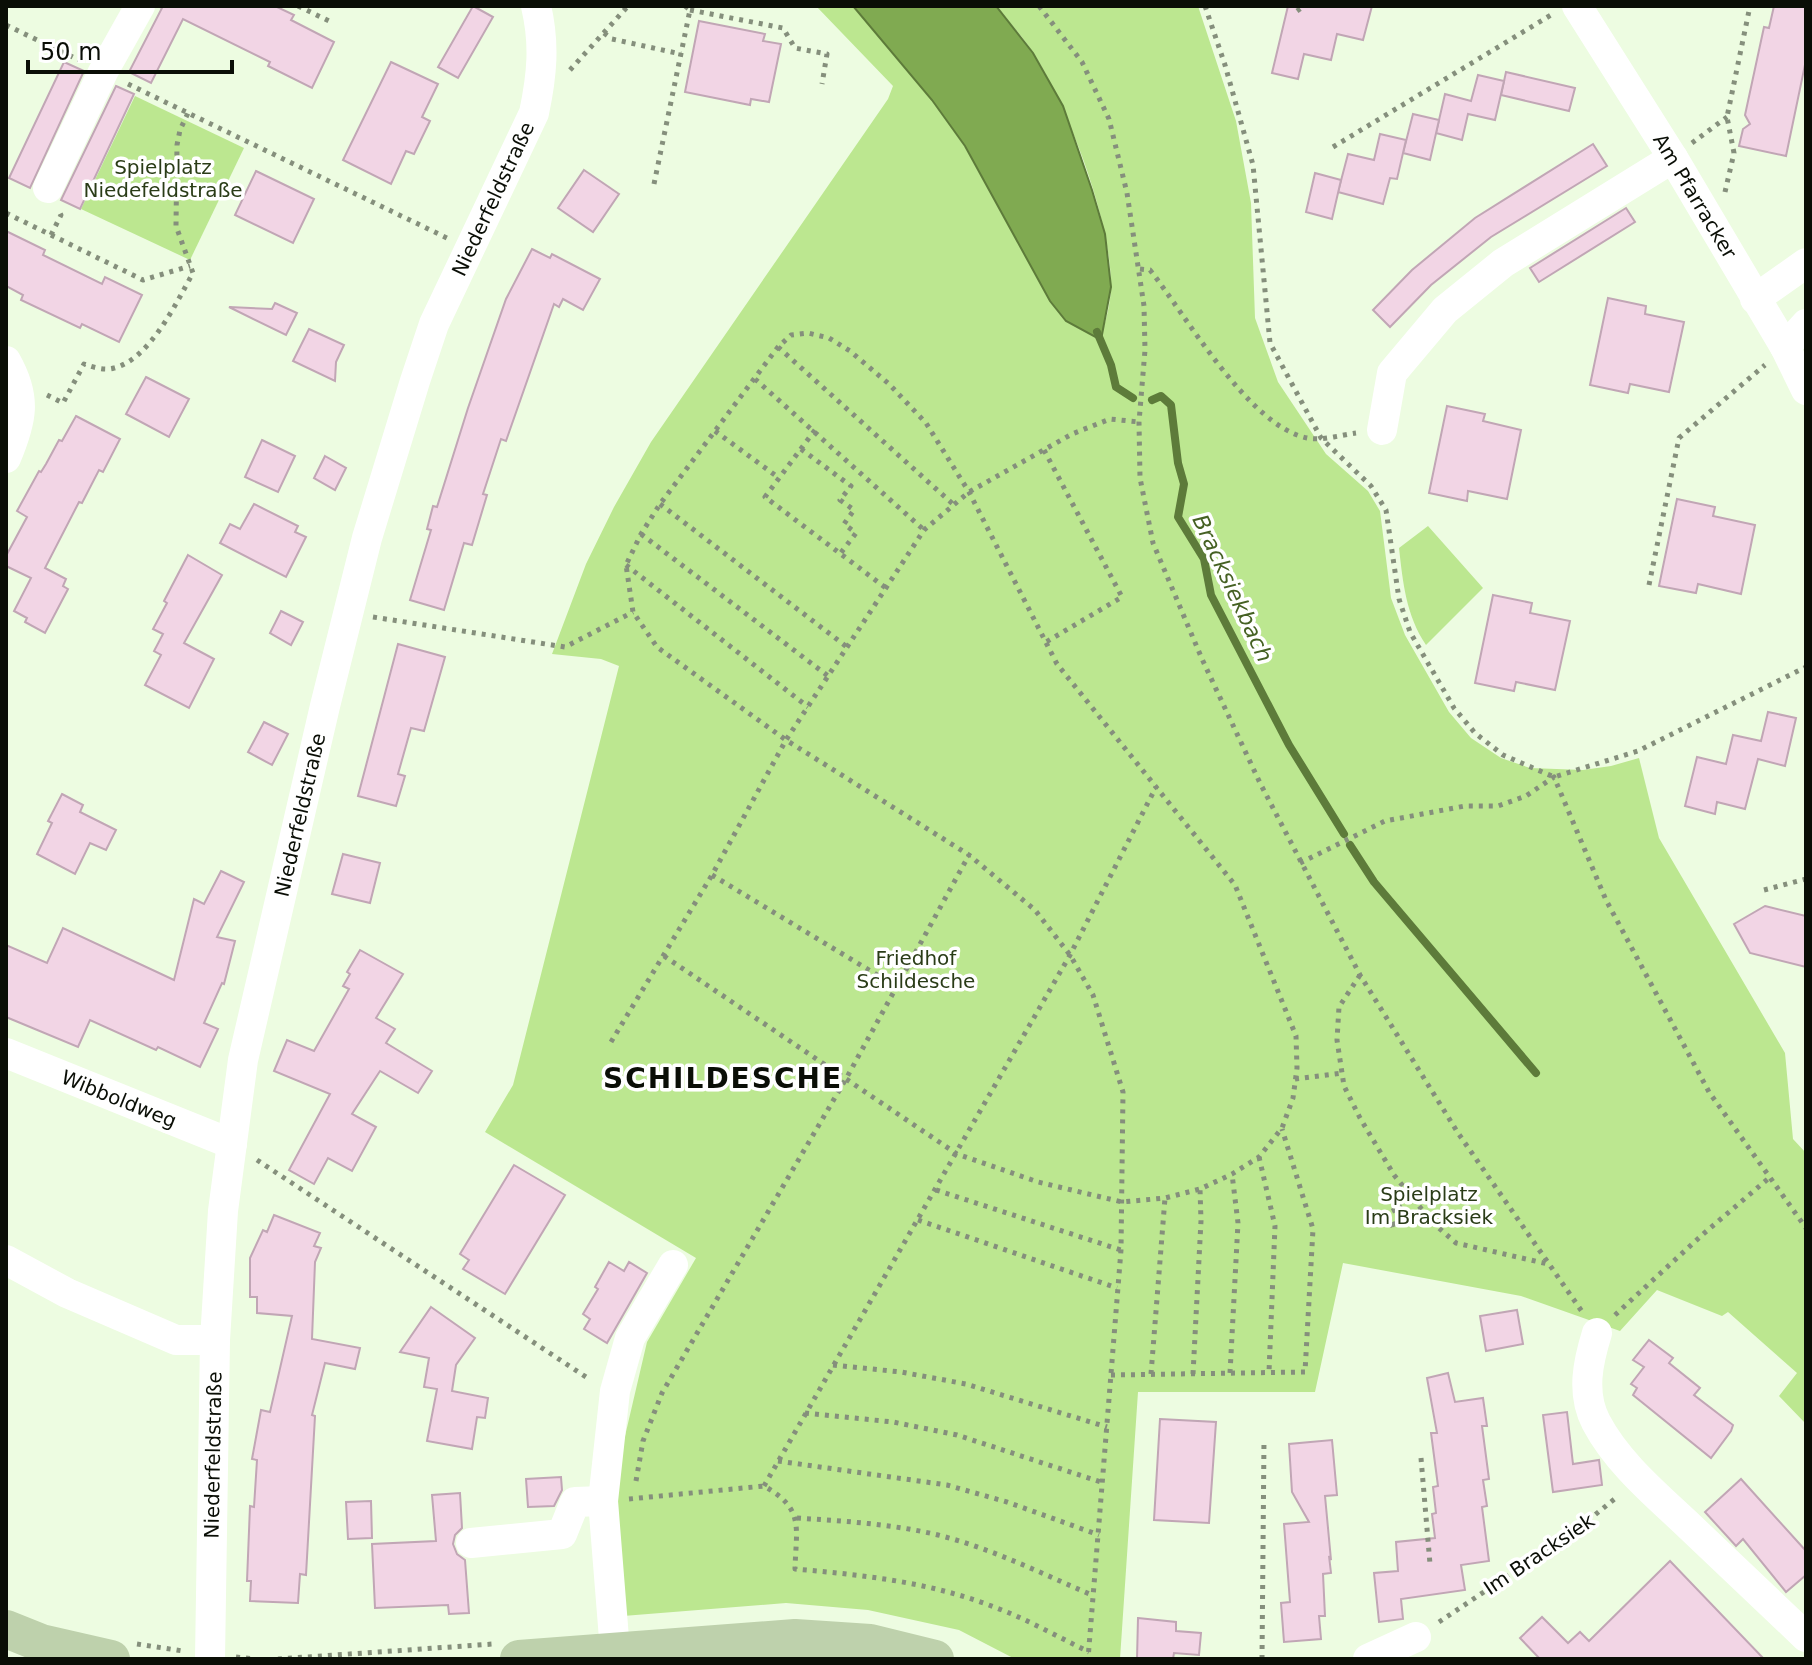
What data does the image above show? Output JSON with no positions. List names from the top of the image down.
{
  "streets": {
    "street": ["Am Pfarracker", "Niederfeldstraße", "Wibboldweg"],
    "path": ["Im Bracksiek"]
  },
  "crossings": [
    ["Niederfeldstraße", "Wibboldweg"]
  ],
  "districts": ["SCHILDESCHE"],
  "water": ["Bracksiekbach"],
  "parks": ["Spielplatz Niedefeldstraße", "Friedhof Schildesche", "Spielplatz Im Bracksiek"],
  "scale_bar": "50 m"
}
